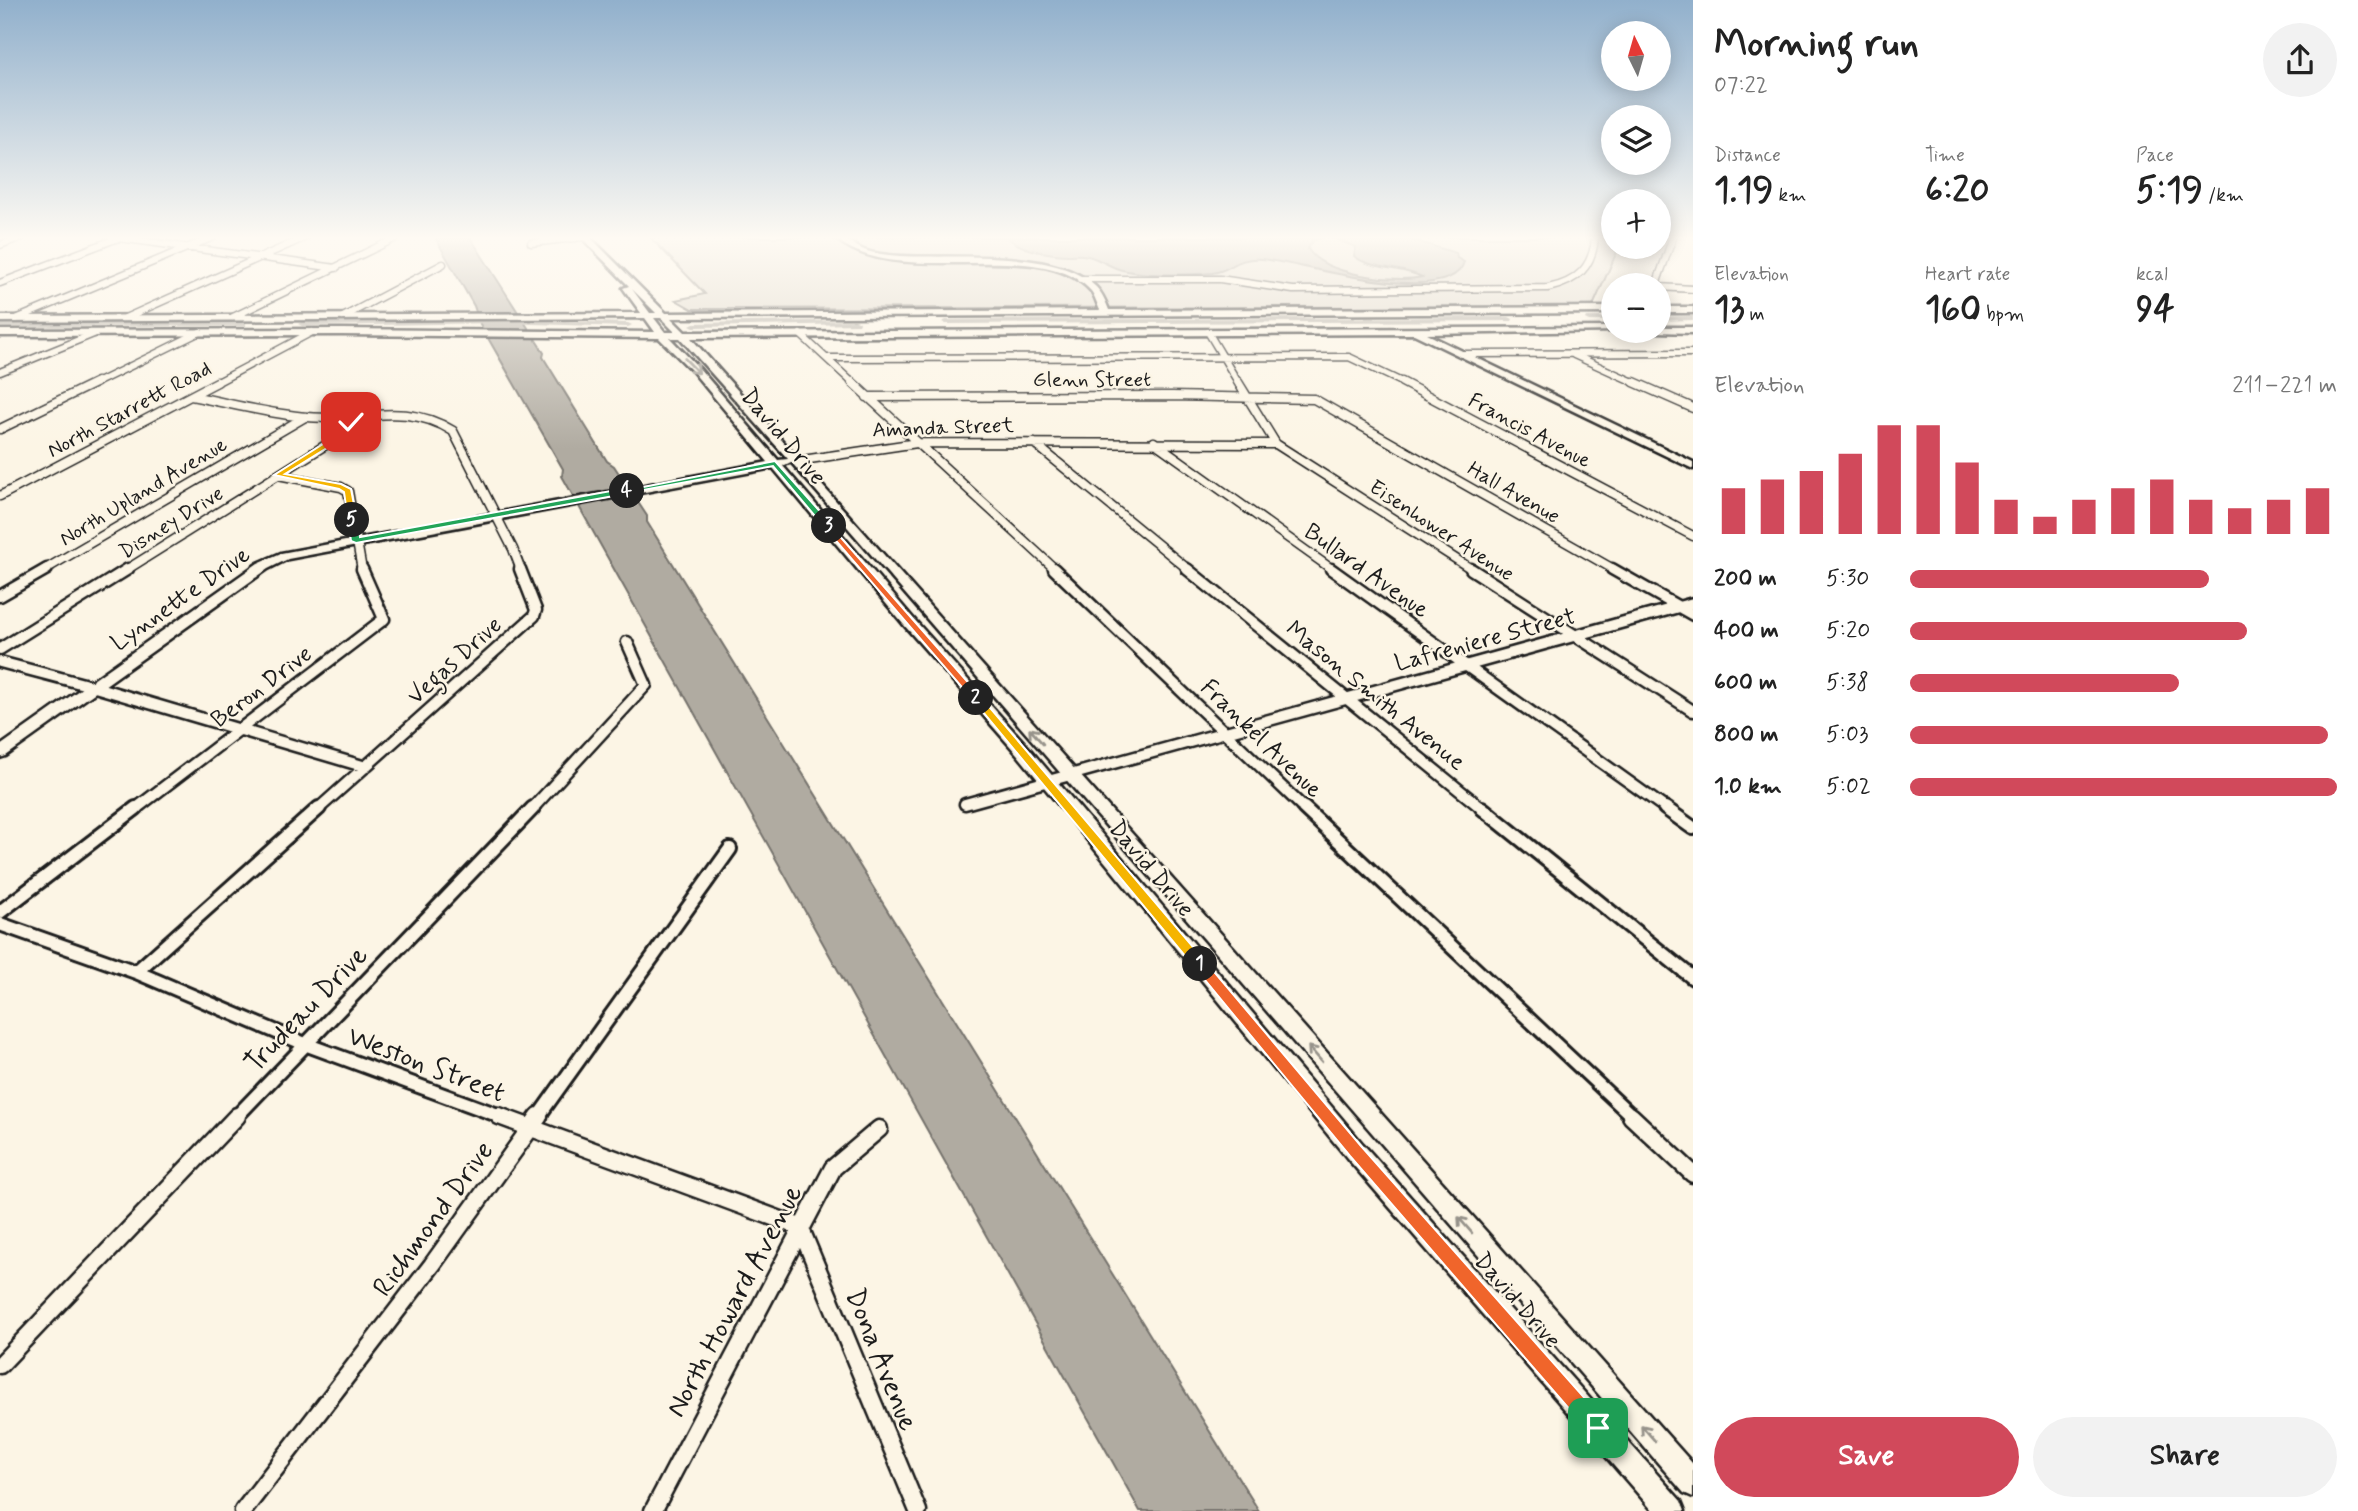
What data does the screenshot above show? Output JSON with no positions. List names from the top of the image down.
{
  "streets": {
    "main road": ["Amanda Street", "David Drive", "Lynnette Drive"],
    "street": [
      "Glenn Street",
      "North Starrett Road",
      "Francis Avenue",
      "North Upland Avenue",
      "Hall Avenue",
      "Disney Drive",
      "Eisenhower Avenue",
      "Bullard Avenue",
      "Lafreniere Street",
      "Vegas Drive",
      "Beron Drive",
      "Mason Smith Avenue",
      "Frankel Avenue",
      "Trudeau Drive",
      "Weston Street",
      "Richmond Drive",
      "North Howard Avenue",
      "Dona Avenue"
    ]
  },
  "crossings": [
    ["Glenn Street", "Hall Avenue"],
    ["Glenn Street", "Eisenhower Avenue"],
    ["Glenn Street", "Frankel Avenue"],
    ["North Starrett Road", "Vegas Drive"],
    ["Amanda Street", "David Drive"],
    ["Amanda Street", "Eisenhower Avenue"],
    ["Amanda Street", "Bullard Avenue"],
    ["Amanda Street", "Lynnette Drive"],
    ["Amanda Street", "Mason Smith Avenue"],
    ["Amanda Street", "Frankel Avenue"],
    ["Francis Avenue", "Eisenhower Avenue"],
    ["David Drive", "Lafreniere Street"],
    ["North Upland Avenue", "Vegas Drive"],
    ["Hall Avenue", "Lafreniere Street"],
    ["Disney Drive", "Vegas Drive"],
    ["Disney Drive", "Beron Drive"],
    ["Eisenhower Avenue", "Lafreniere Street"],
    ["Bullard Avenue", "Lafreniere Street"],
    ["Lynnette Drive", "Vegas Drive"],
    ["Lynnette Drive", "Beron Drive"],
    ["Lafreniere Street", "Mason Smith Avenue"],
    ["Lafreniere Street", "Frankel Avenue"],
    ["Vegas Drive", "Weston Street"],
    ["Trudeau Drive", "Weston Street"],
    ["Weston Street", "Richmond Drive"],
    ["Weston Street", "North Howard Avenue"],
    ["Weston Street", "Dona Avenue"],
    ["North Howard Avenue", "Dona Avenue"]
  ],
  "north": "top",
  "page": {
    "heading": ["Morning run", "07:22"],
    "map_buttons": ["+", "−"],
    "stats": [
      ["Distance", "1.19 km"],
      ["Time", "6:20"],
      ["Pace", "5:19 /km"],
      ["Elevation", "13 m"],
      ["Heart rate", "160 bpm"],
      ["kcal", "94"]
    ],
    "chart": ["Elevation", "211–221 m"],
    "pins": [
      "4",
      "5",
      "3",
      "2",
      "1"
    ],
    "list": [
      {
        "name": "200 m",
        "note": "5:30"
      },
      {
        "name": "400 m",
        "note": "5:20"
      },
      {
        "name": "600 m",
        "note": "5:38"
      },
      {
        "name": "800 m",
        "note": "5:03"
      },
      {
        "name": "1.0 km",
        "note": "5:02"
      }
    ],
    "buttons": ["Save", "Share"]
  }
}
